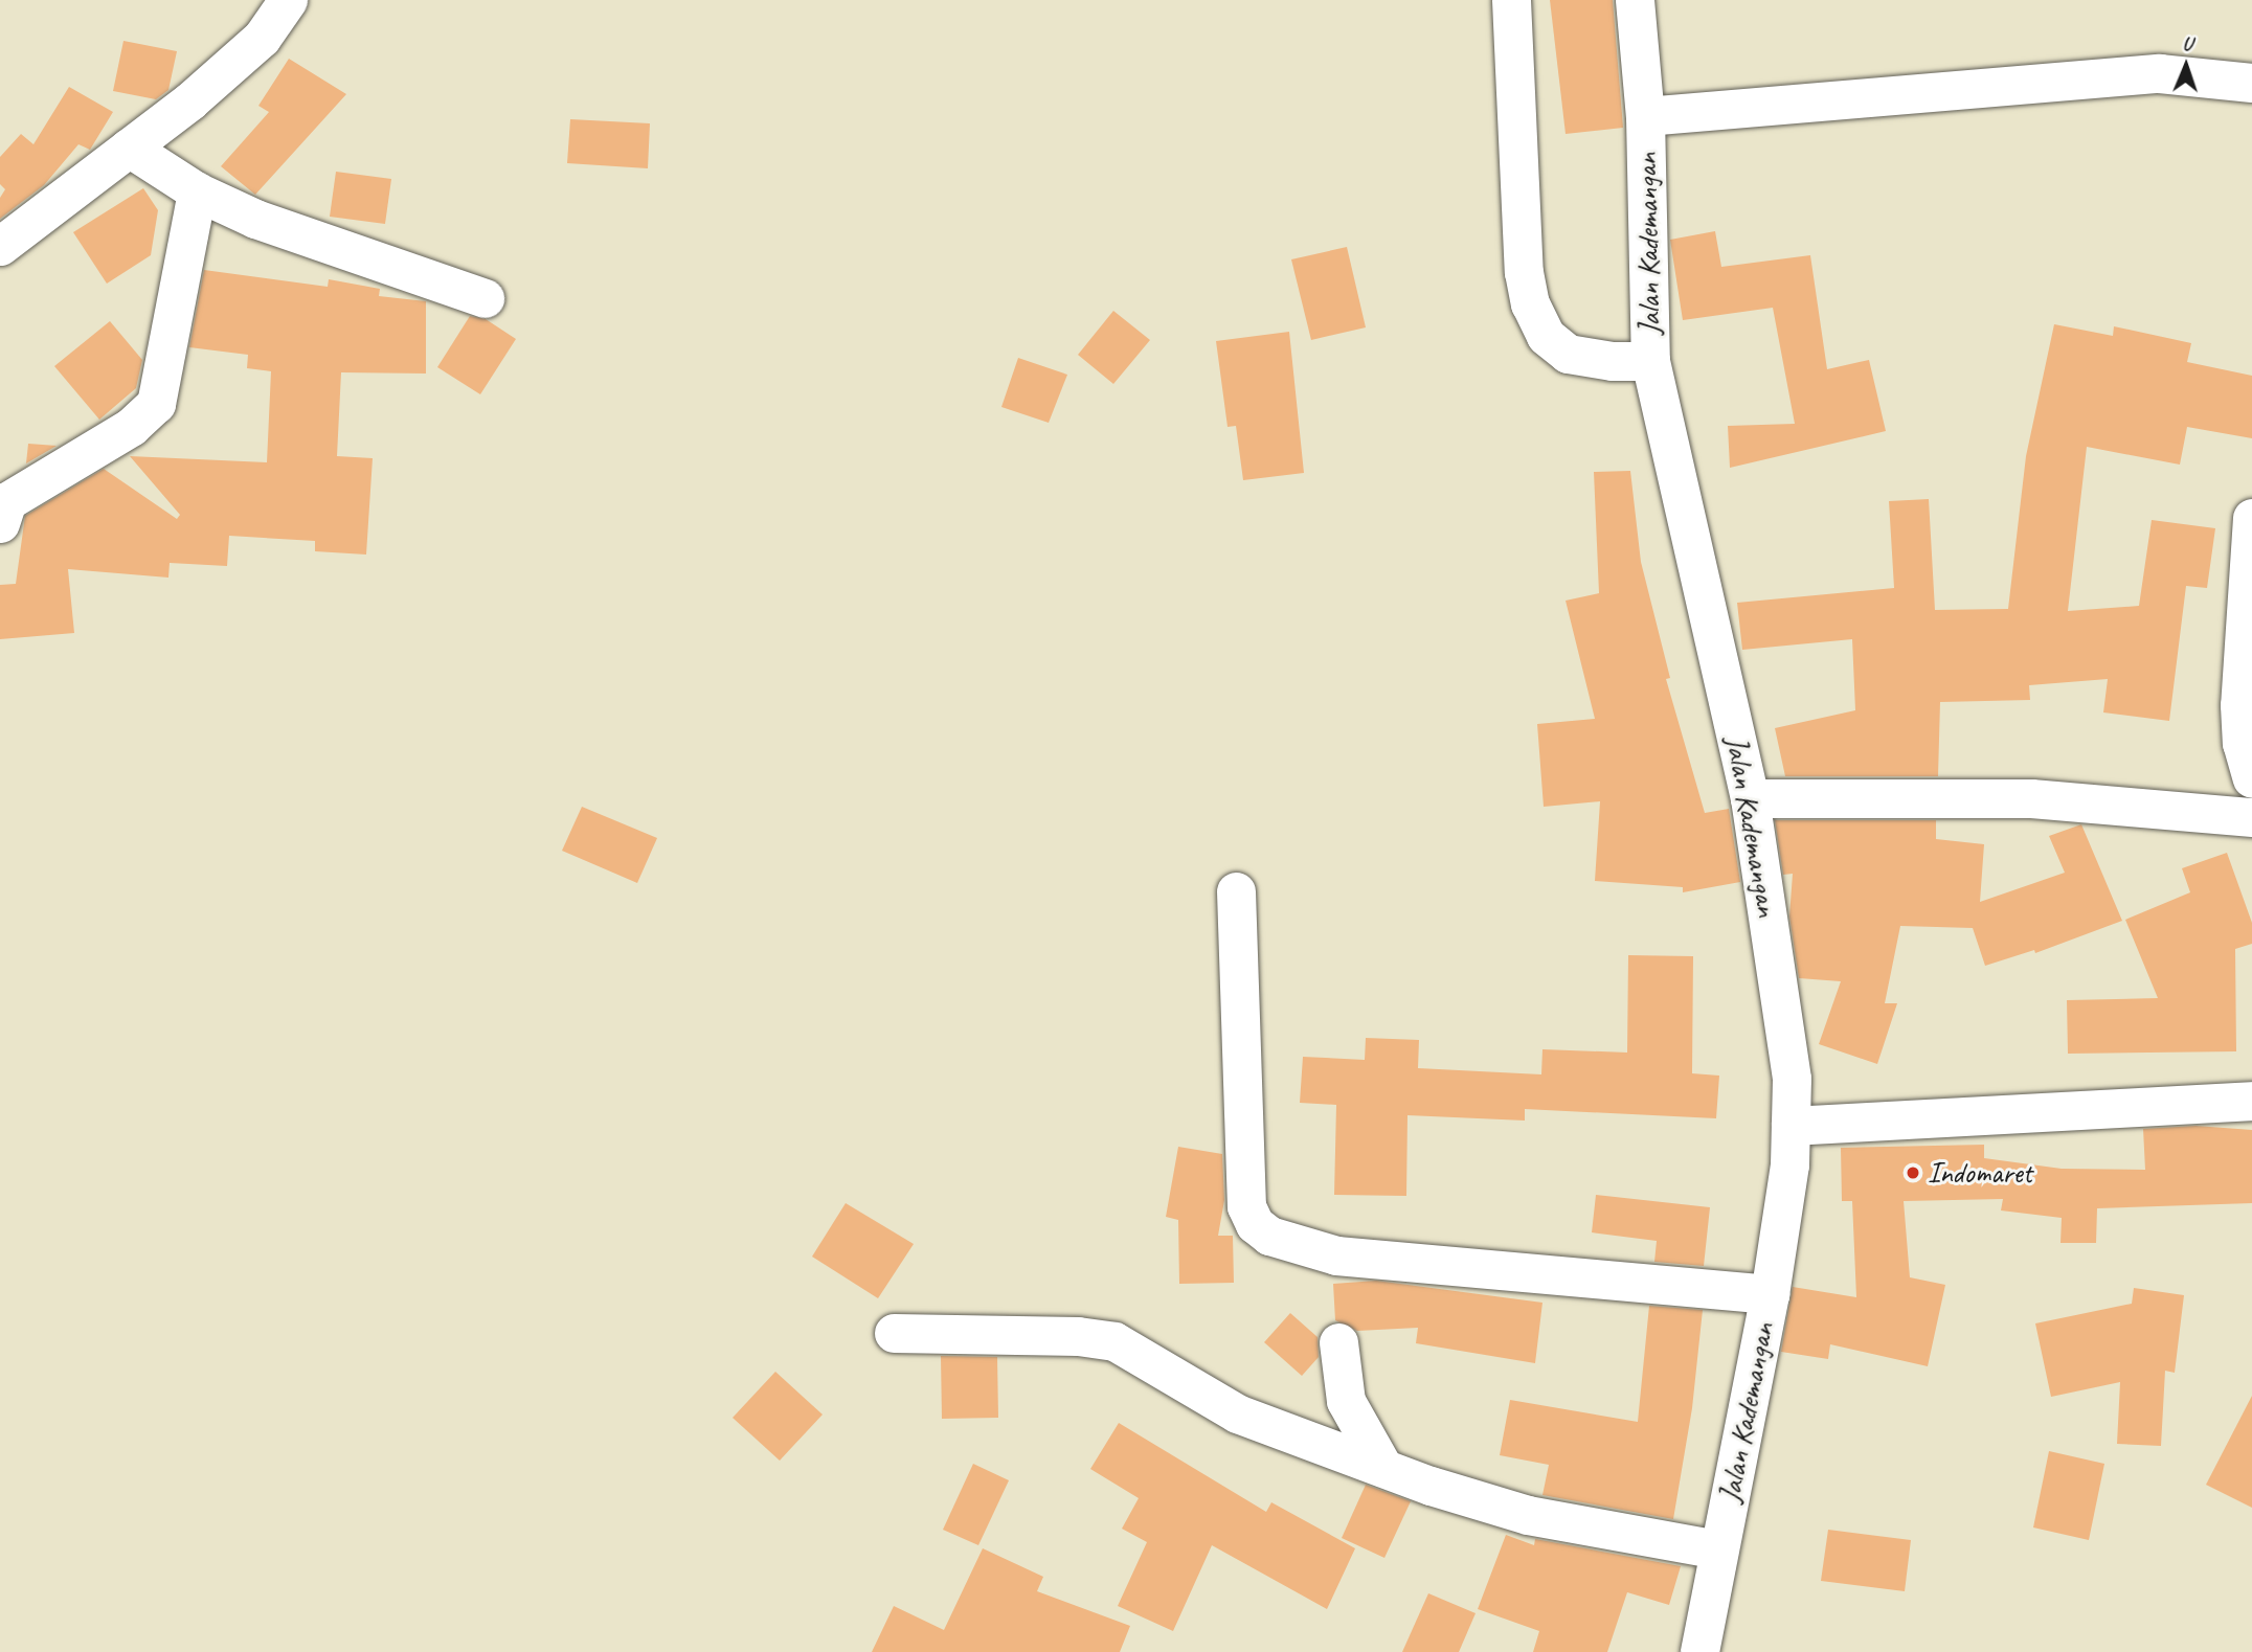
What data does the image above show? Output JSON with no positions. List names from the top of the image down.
{
  "streets": {
    "street": ["Jalan Kademangan"]
  },
  "places": ["Indomaret"],
  "north": "top"
}
